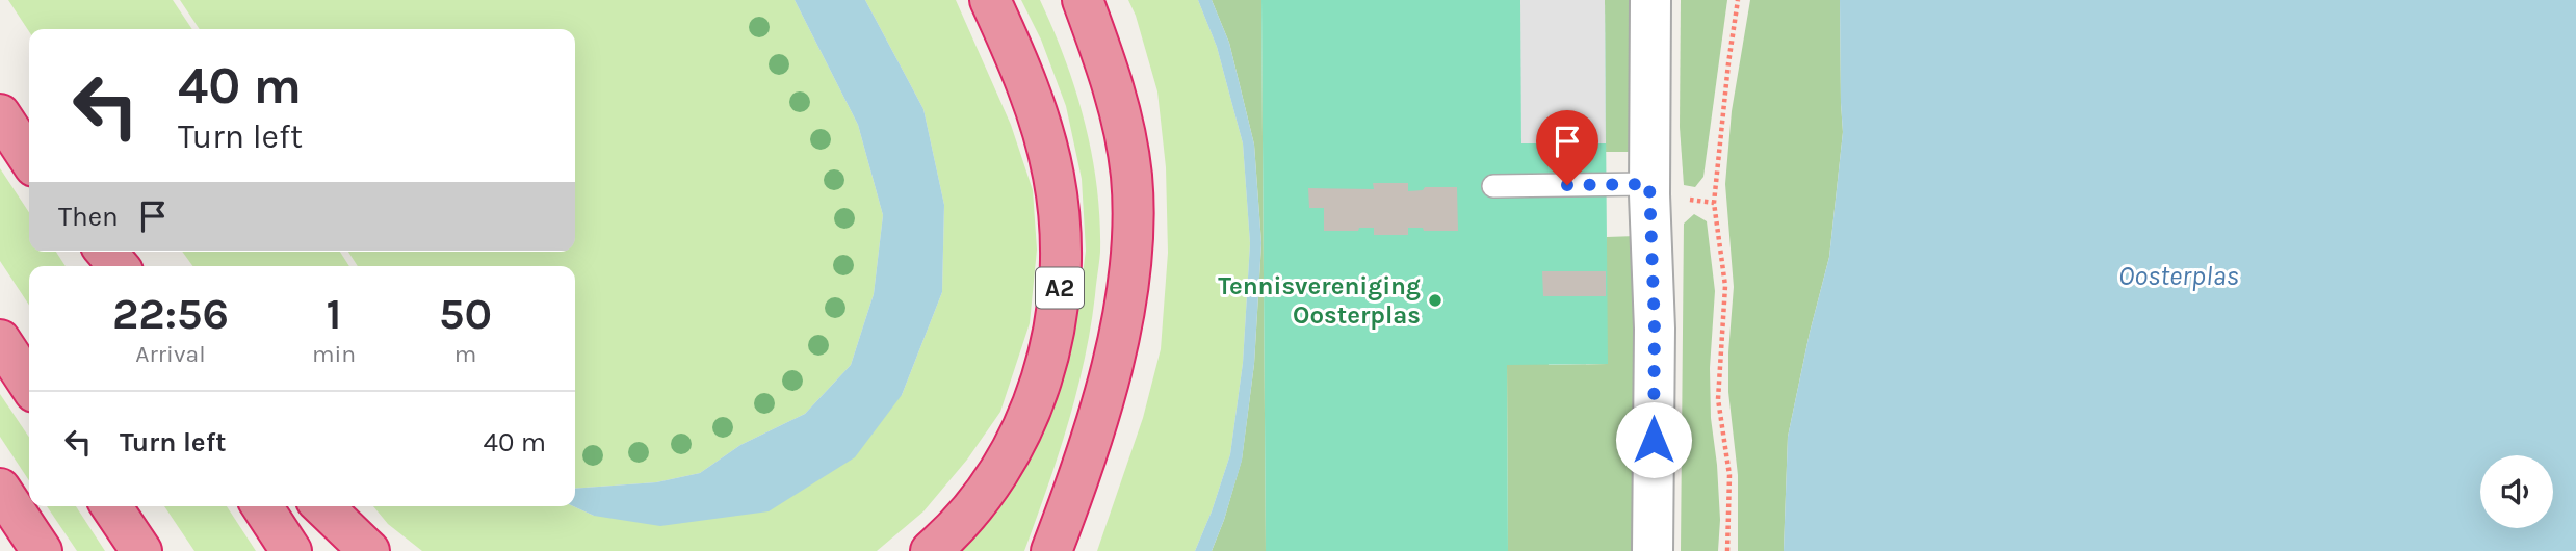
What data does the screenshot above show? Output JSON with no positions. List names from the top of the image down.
{
  "streets": {
    "highway": ["A2"]
  },
  "water": ["Oosterplas"],
  "places": ["Tennisvereniging Oosterplas"],
  "page": {
    "turn": ["40 m", "Turn left"],
    "then": "Then",
    "eta": [
      "22:56",
      "Arrival",
      "1",
      "min",
      "50",
      "m"
    ],
    "list": [
      {
        "name": "Turn left",
        "value": "40 m"
      }
    ]
  }
}
